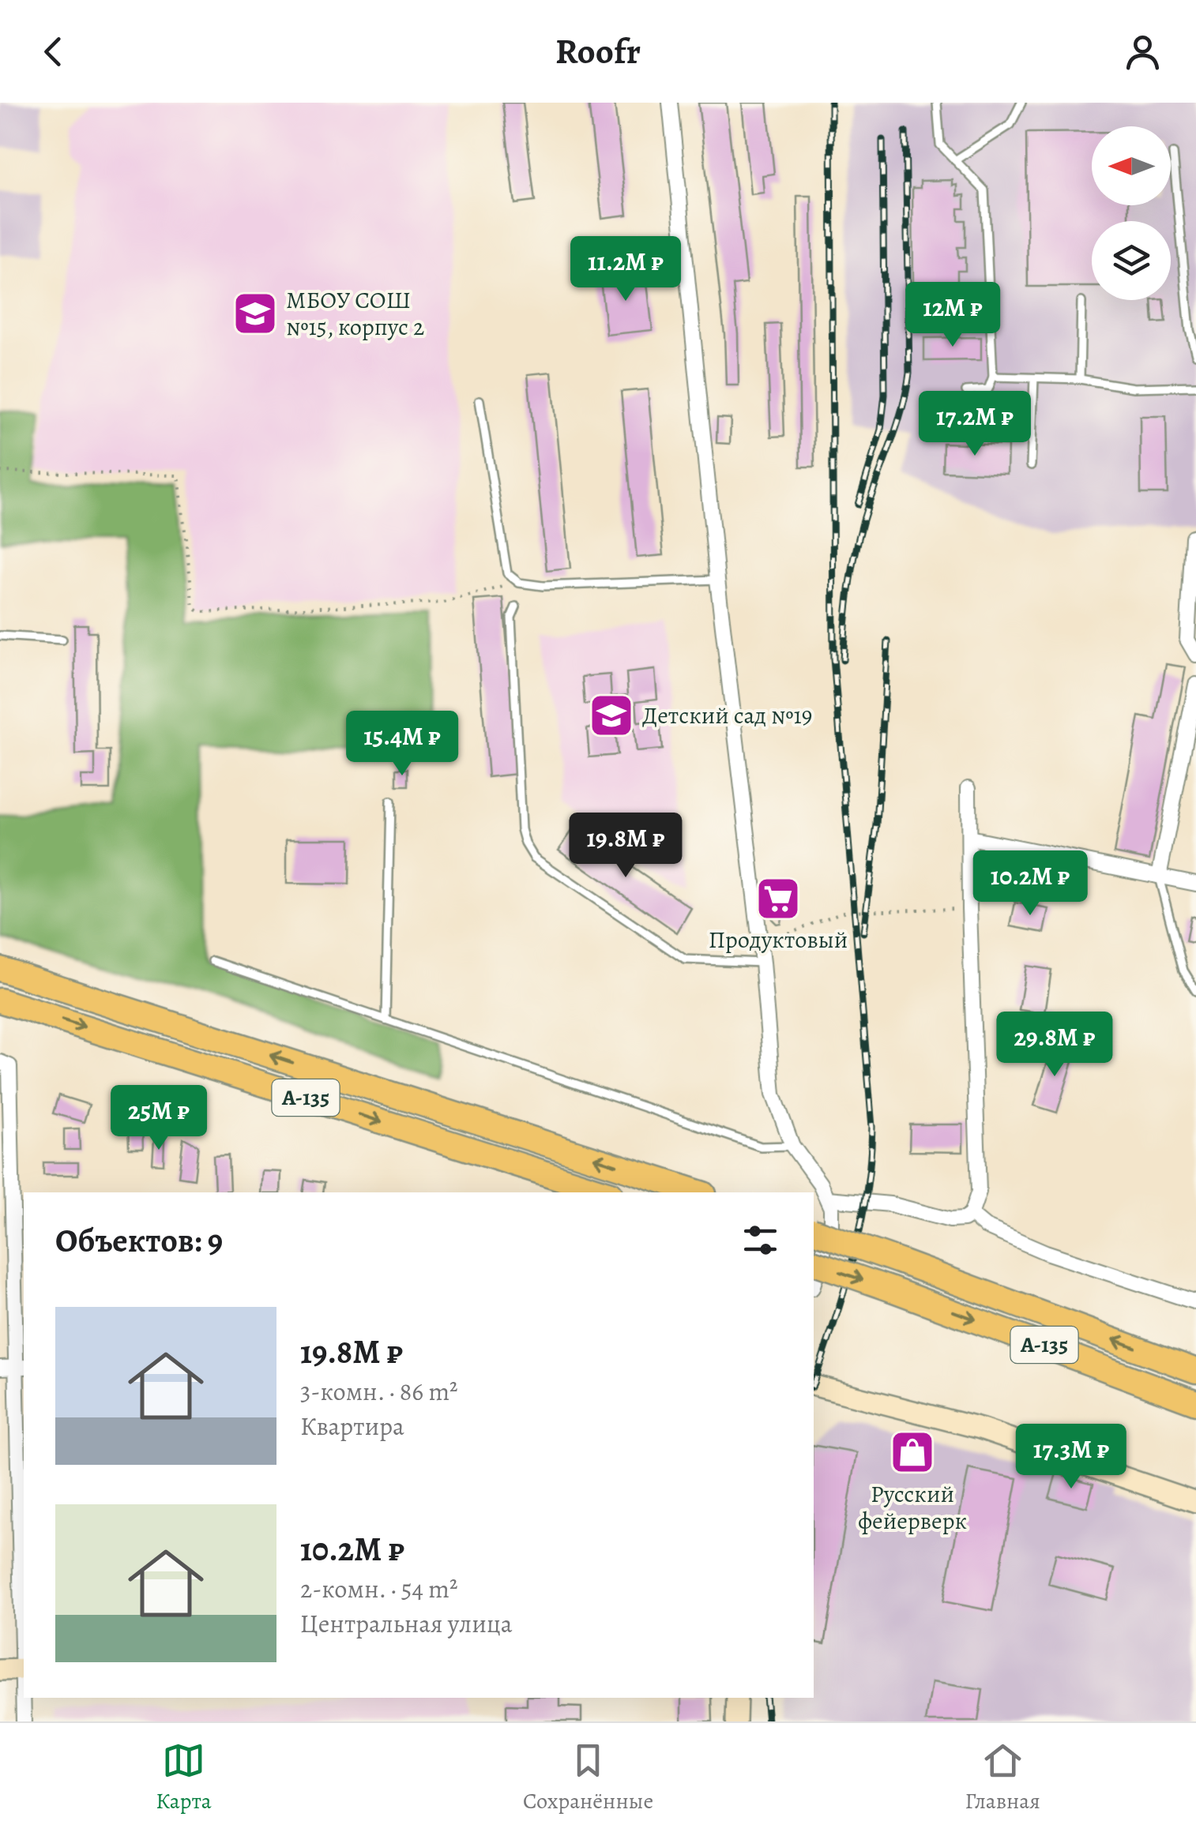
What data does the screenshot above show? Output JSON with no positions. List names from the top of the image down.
{
  "streets": {
    "highway": ["А-135"]
  },
  "places": {
    "school or university": ["МБОУ СОШ №15, корпус 2", "Детский сад №19"],
    "supermarket": ["Продуктовый"],
    "shop": ["Русский фейерверк"]
  },
  "north": "left",
  "page": {
    "header": "Roofr",
    "price": [
      "11.2M ₽",
      "12M ₽",
      "17.2M ₽",
      "15.4M ₽",
      "19.8M ₽",
      "10.2M ₽",
      "29.8M ₽",
      "25M ₽",
      "17.3M ₽"
    ],
    "heading": "Объектов: 9",
    "list": [
      {
        "name": "19.8M ₽",
        "note": "3-комн. · 86 m² · Квартира"
      },
      {
        "name": "10.2M ₽",
        "note": "2-комн. · 54 m² · Центральная улица"
      }
    ],
    "tabs": ["Карта", "Сохранённые", "Главная"]
  }
}
